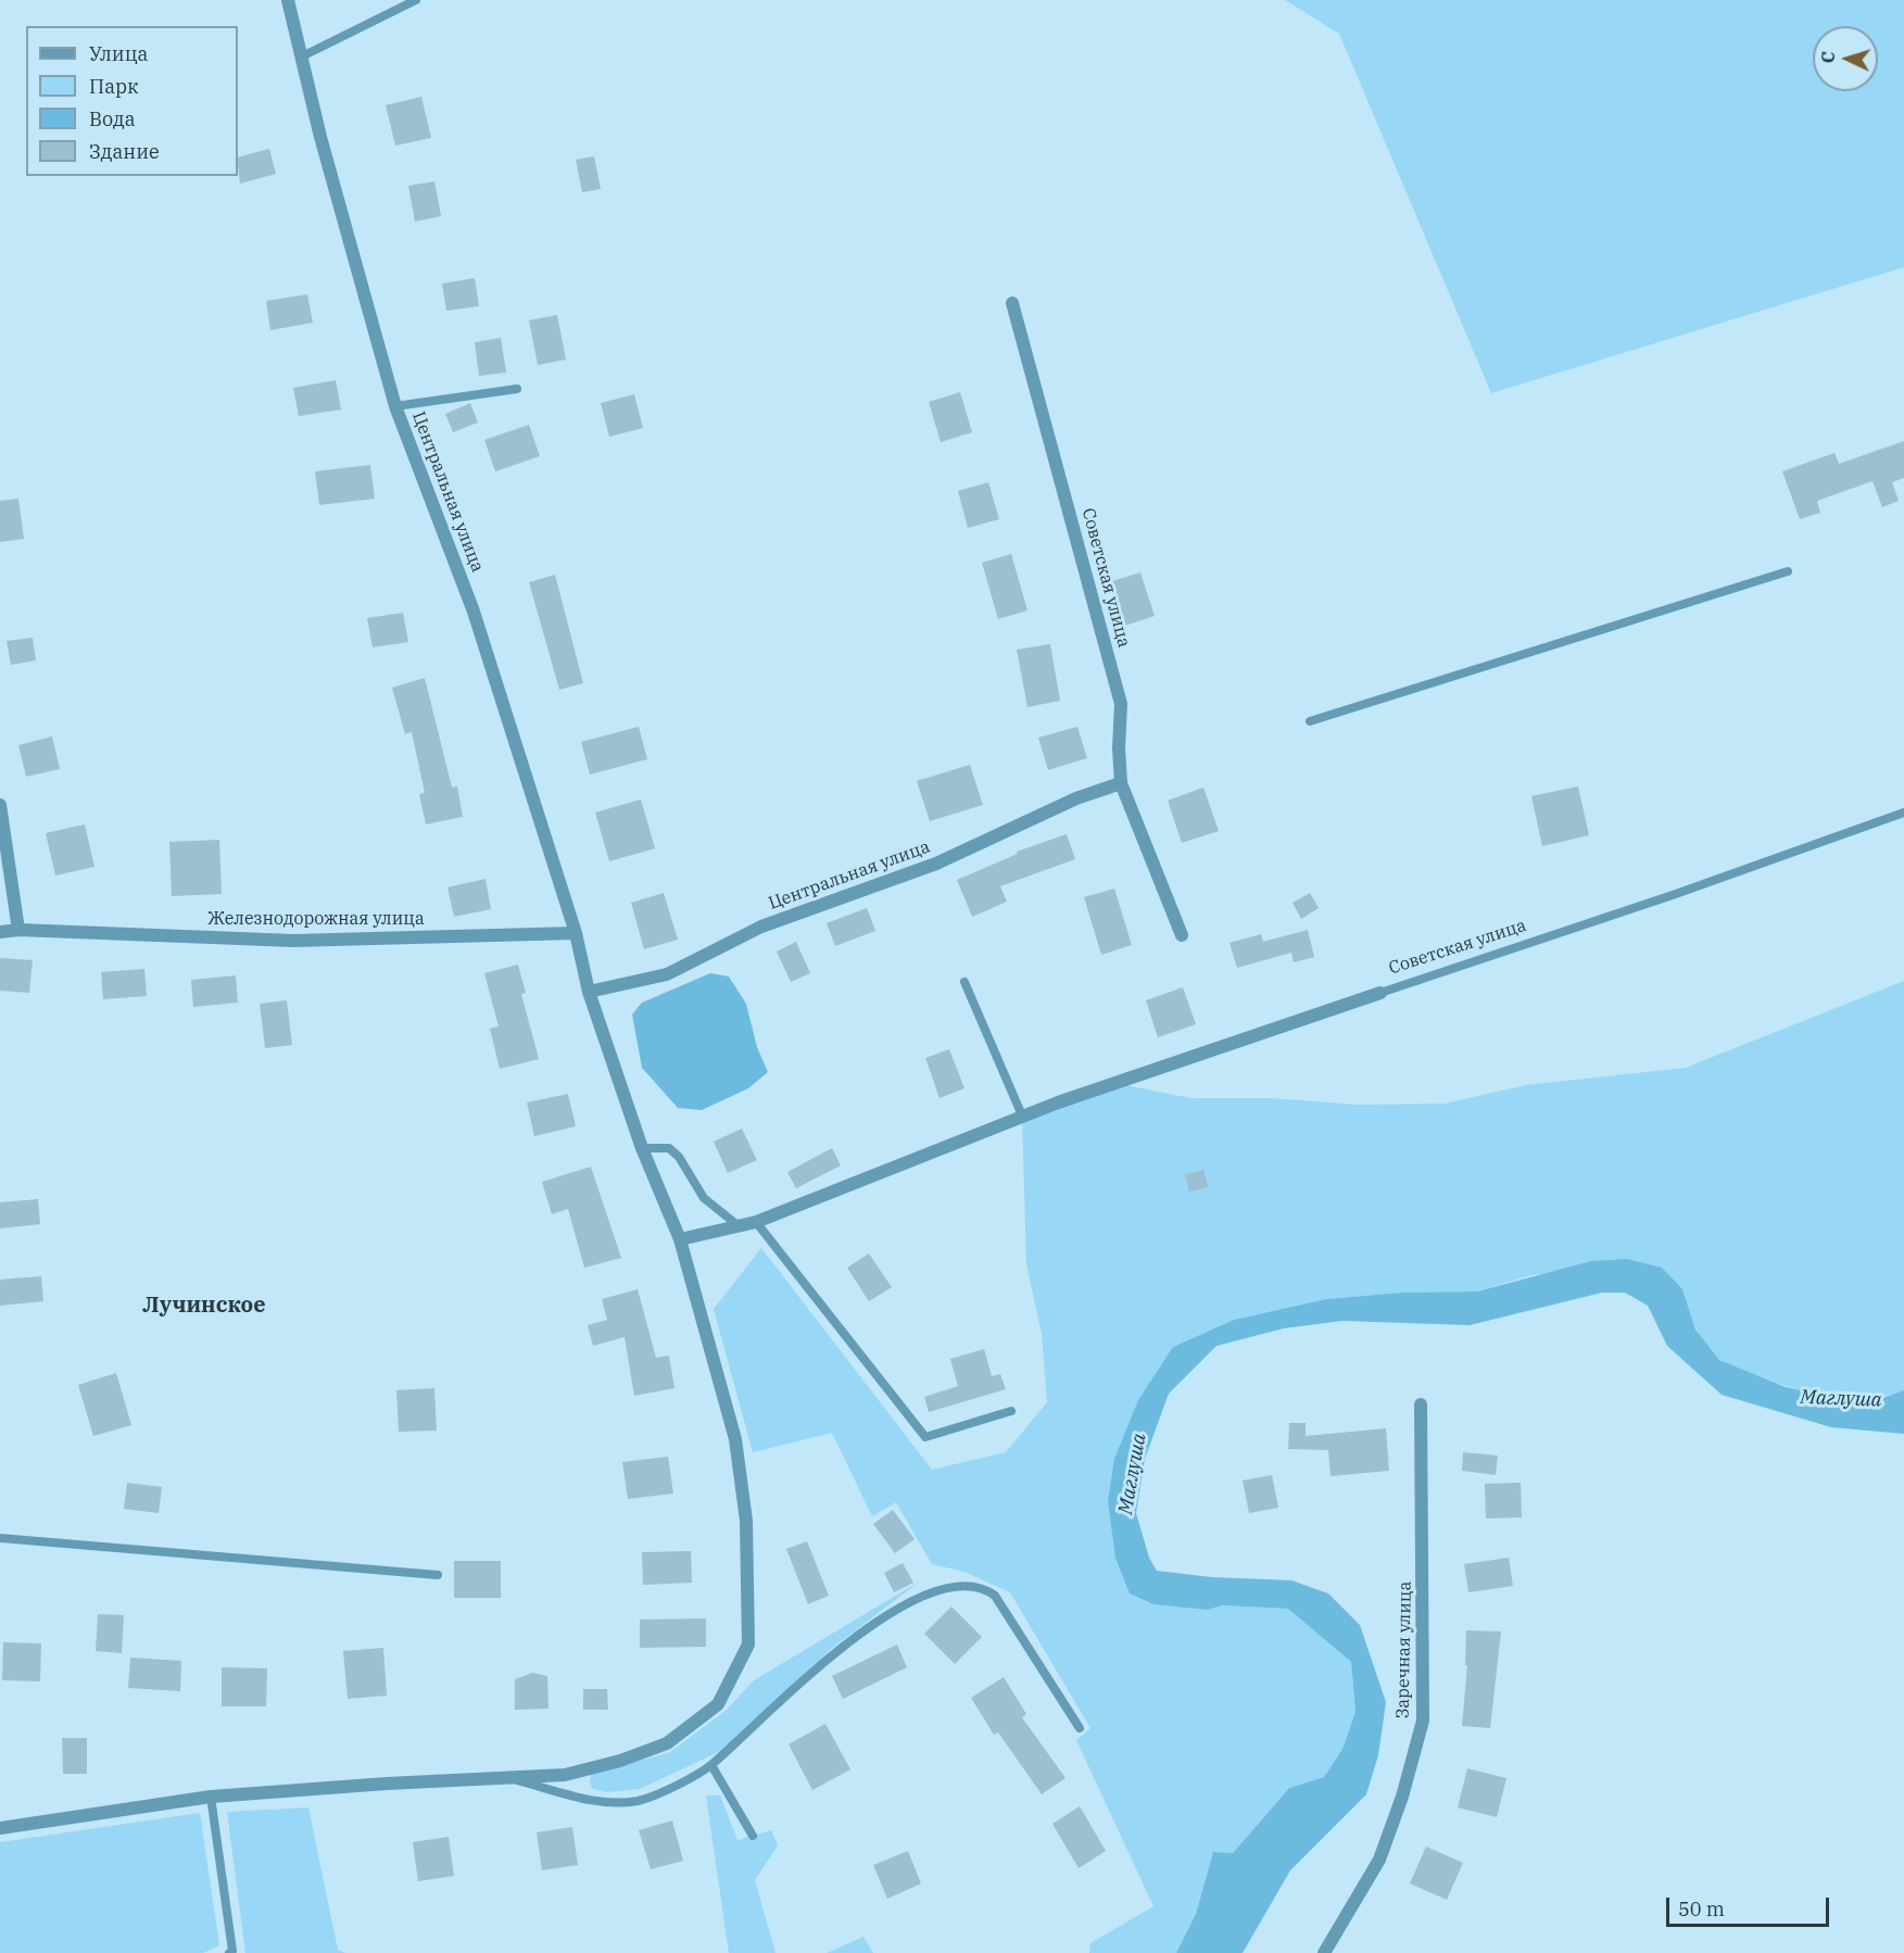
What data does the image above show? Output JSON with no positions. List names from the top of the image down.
{
  "streets": {
    "street": [
      "Центральная улица",
      "Советская улица",
      "Железнодорожная улица",
      "Заречная улица"
    ]
  },
  "crossings": [
    ["Центральная улица", "Советская улица"],
    ["Центральная улица", "Железнодорожная улица"]
  ],
  "districts": ["Лучинское"],
  "water": ["Маглуша"],
  "legend": [
    "Улица",
    "Парк",
    "Вода",
    "Здание"
  ],
  "scale_bar": "50 m",
  "north": "left"
}
